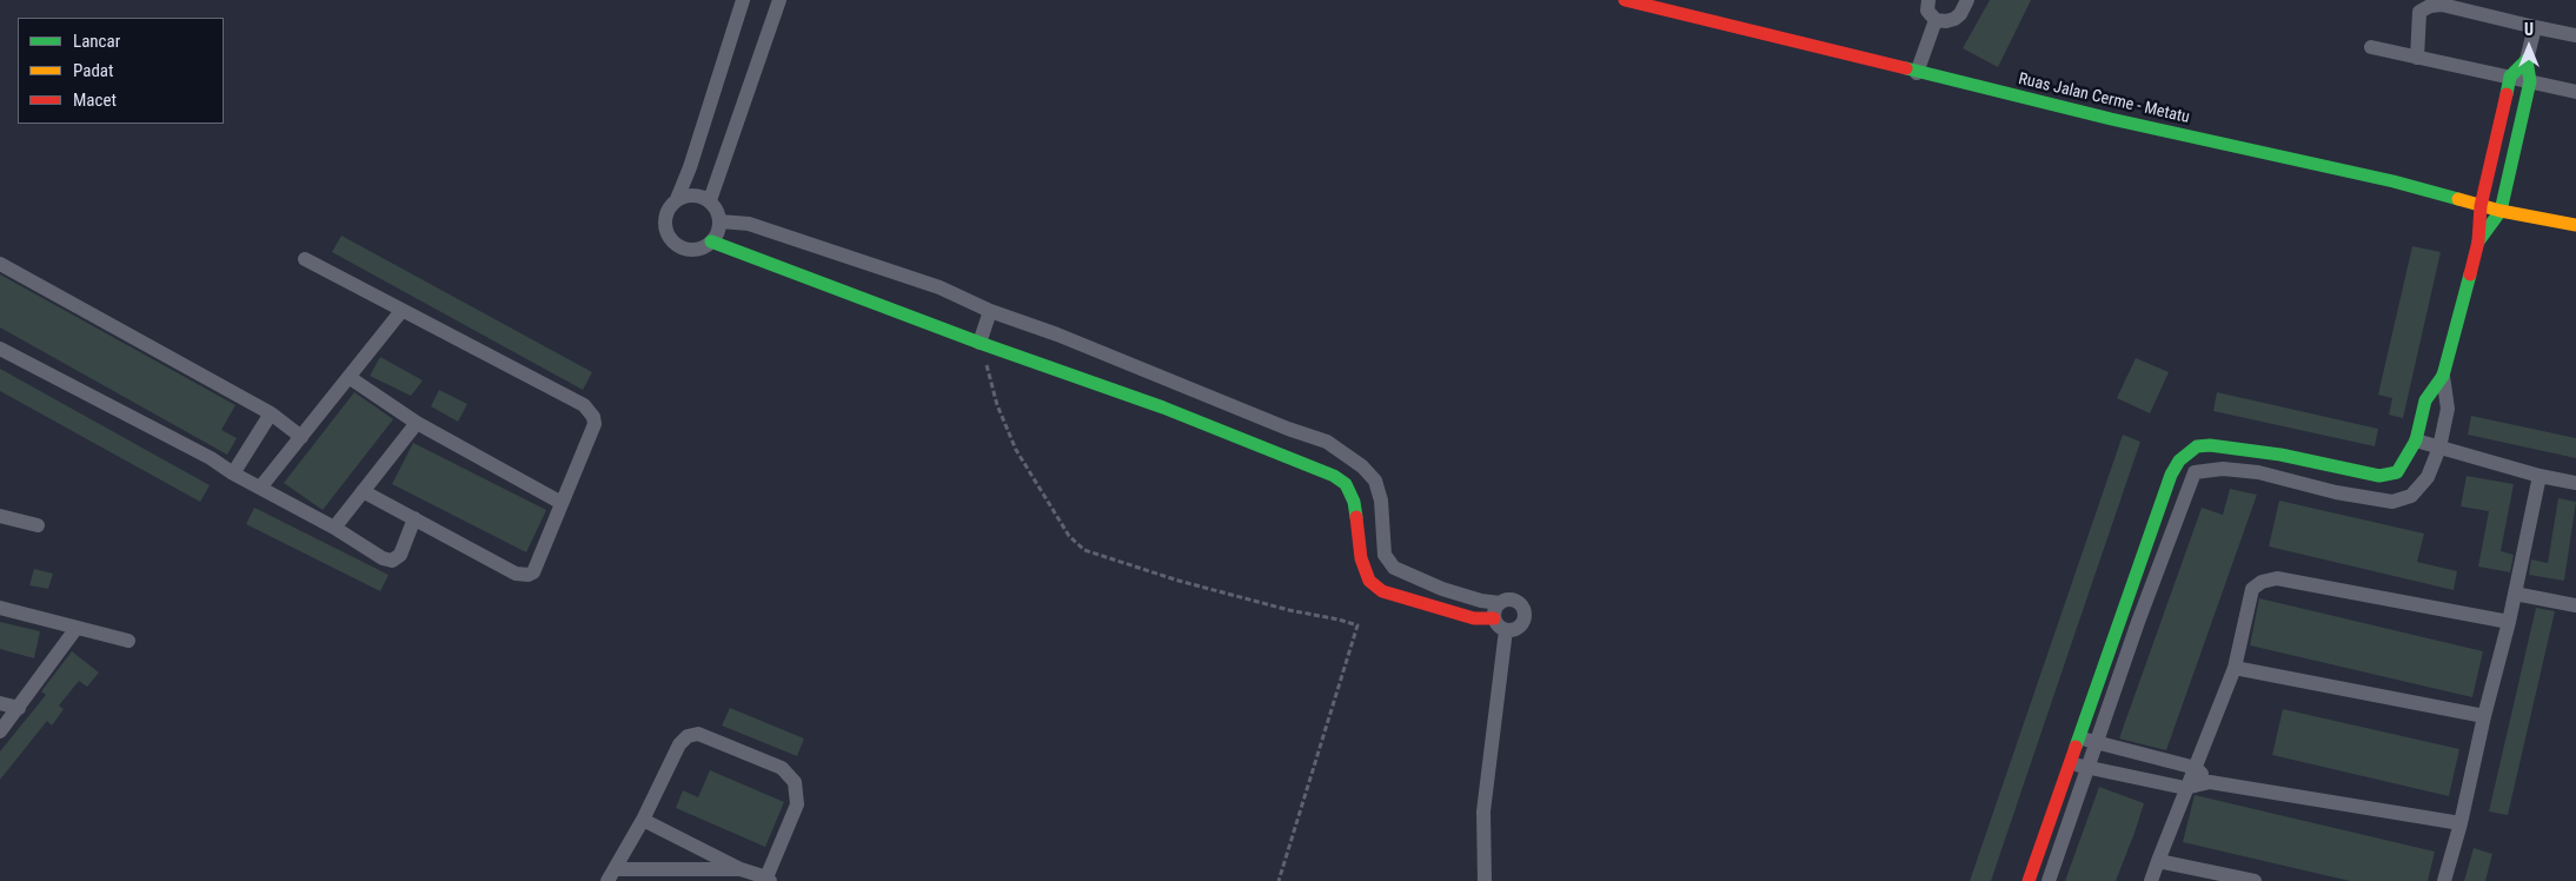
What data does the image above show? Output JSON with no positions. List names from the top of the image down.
{
  "streets": {
    "street": ["Ruas Jalan Cerme - Metatu"]
  },
  "legend": ["Lancar", "Padat", "Macet"],
  "north": "top"
}
